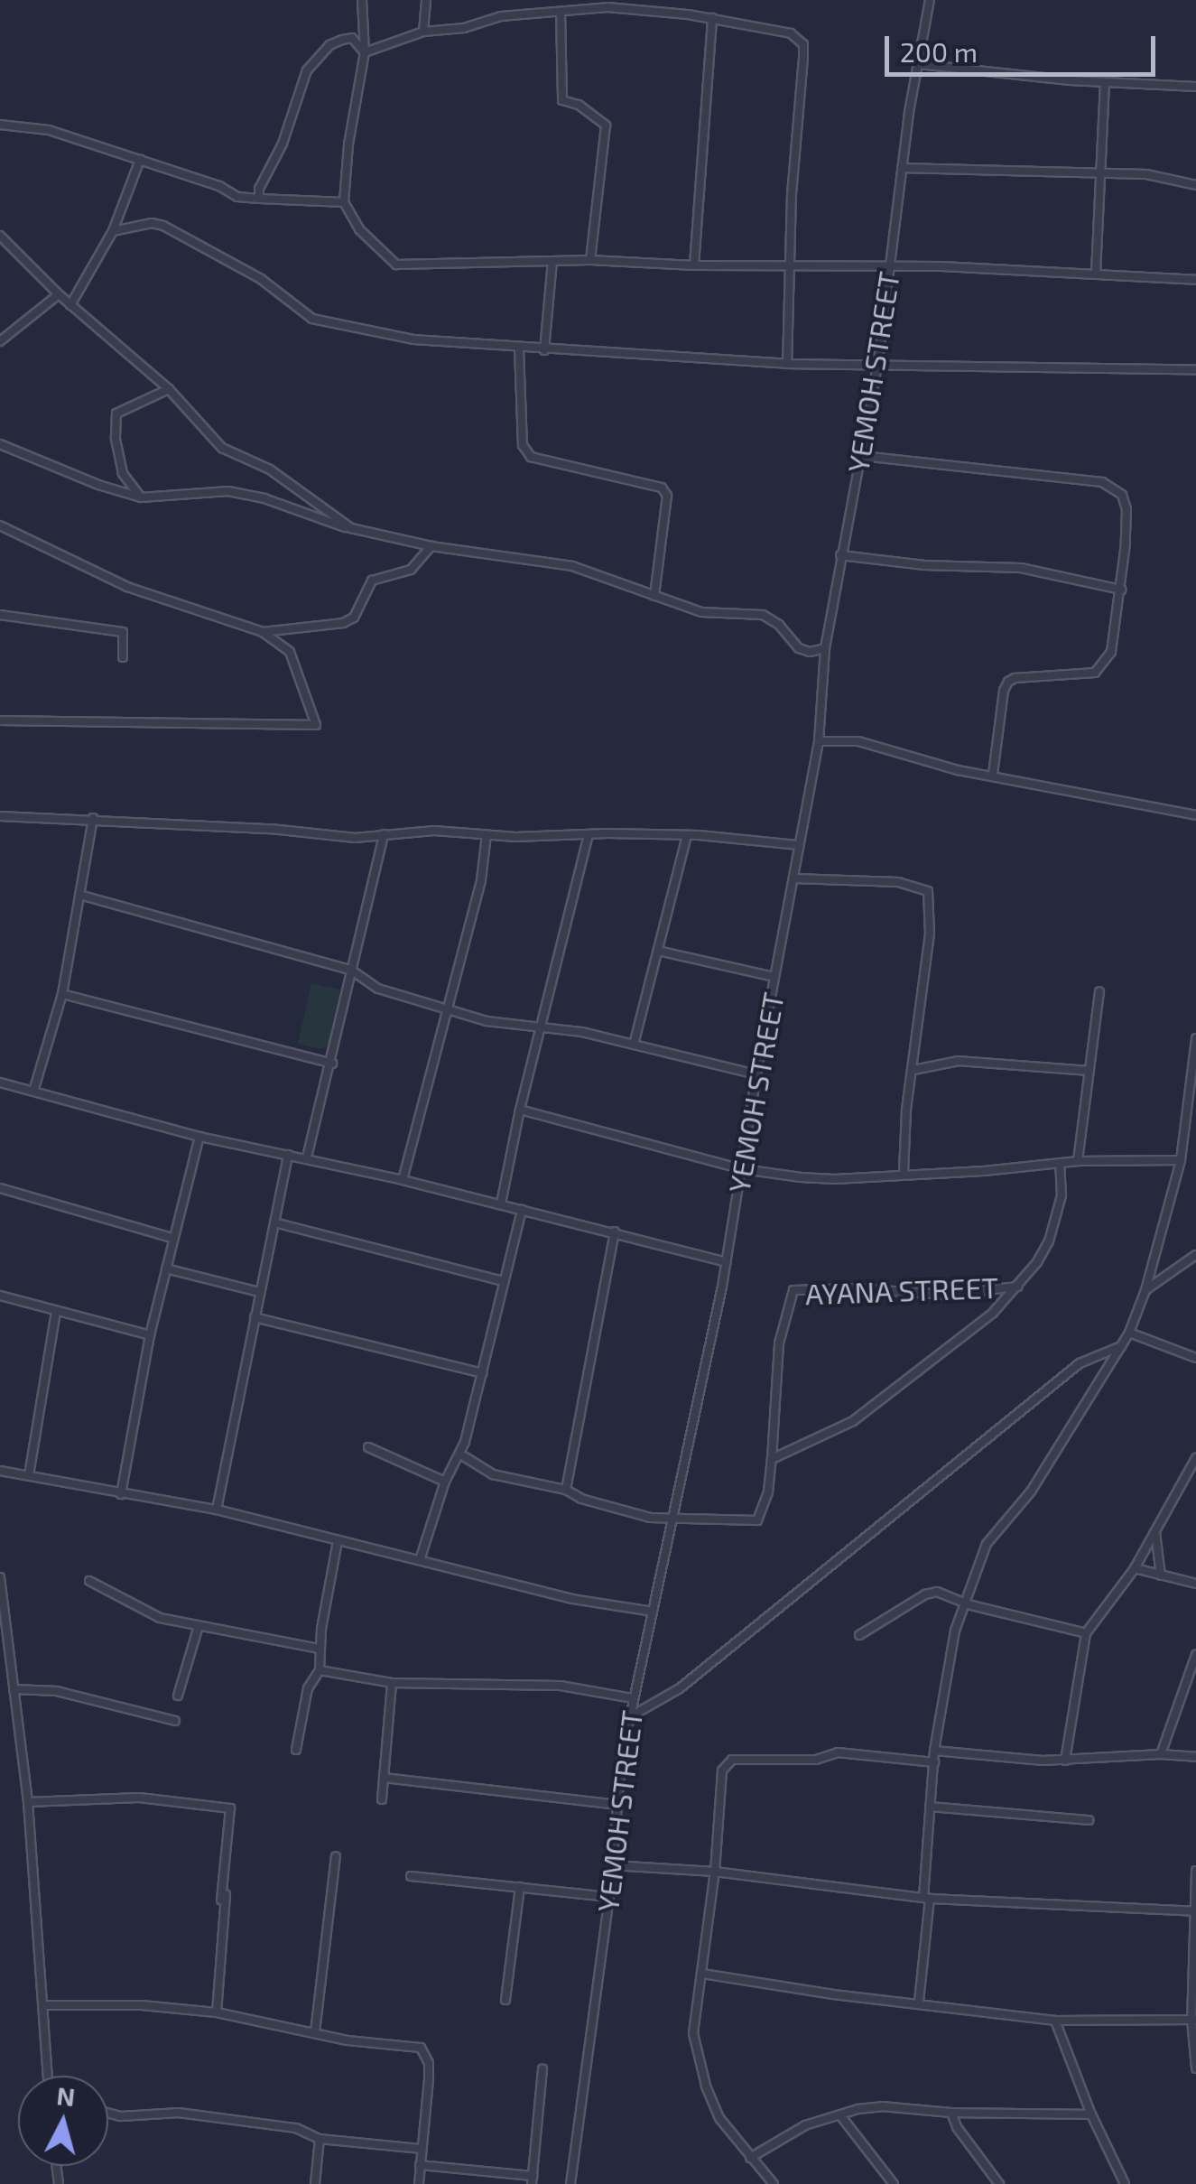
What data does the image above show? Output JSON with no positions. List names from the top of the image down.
{
  "streets": {
    "street": ["YEMOH STREET", "AYANA STREET"]
  },
  "scale_bar": "200 m",
  "north": "top"
}
